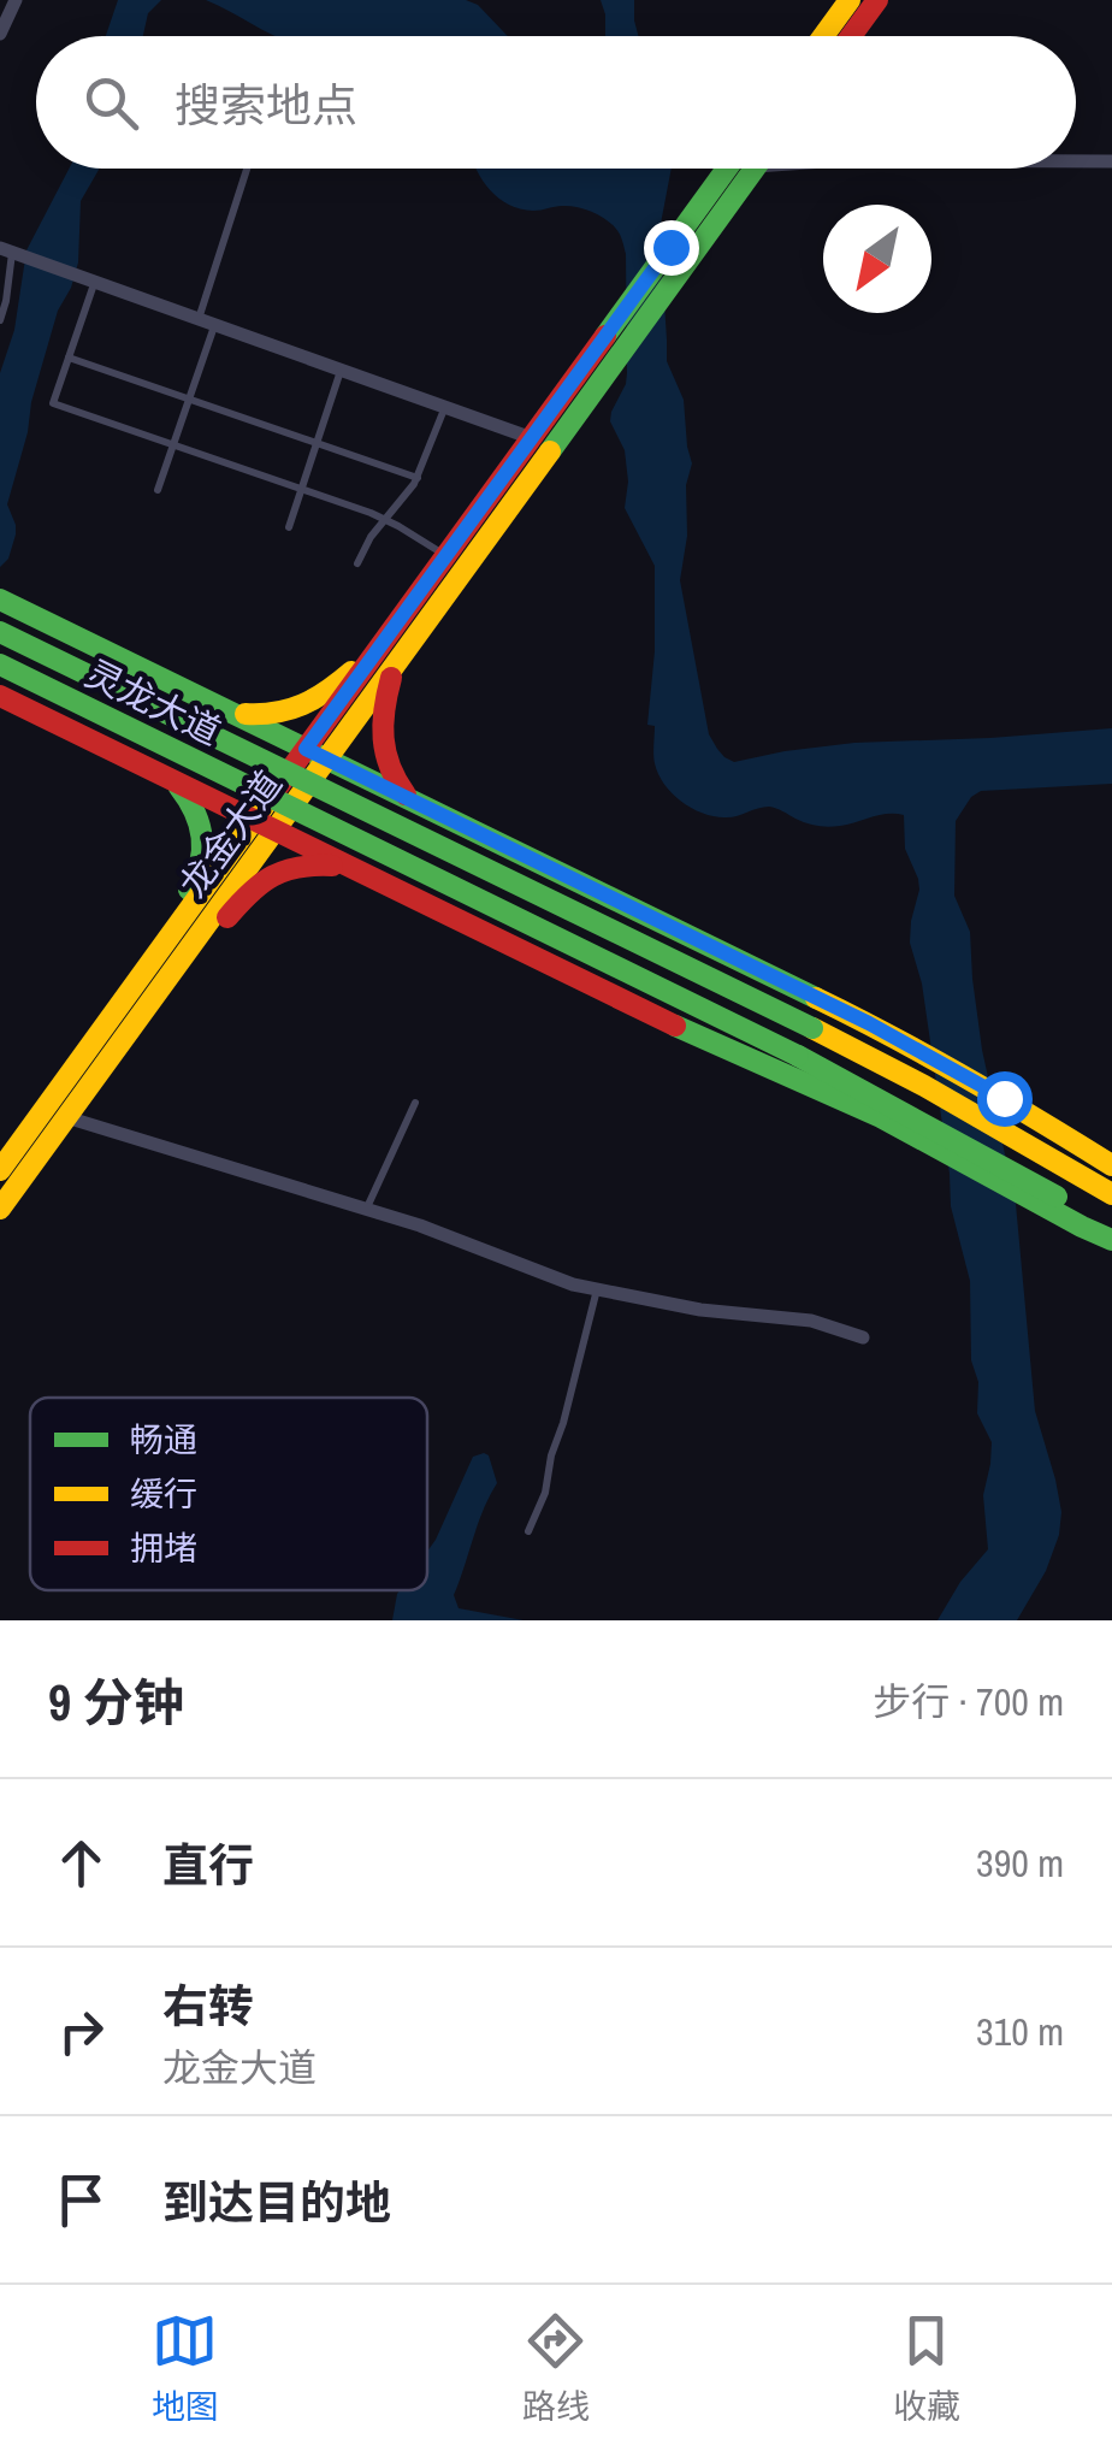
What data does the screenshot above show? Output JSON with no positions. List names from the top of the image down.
{
  "streets": {
    "main road": ["灵龙大道", "龙金大道"]
  },
  "legend": ["畅通", "缓行", "拥堵"],
  "north": "bottom left",
  "page": {
    "search": "搜索地点",
    "heading": ["9 分钟", "步行 · 700 m"],
    "list": [
      ["直行", "390 m"],
      ["右转", "龙金大道", "310 m"],
      "到达目的地"
    ],
    "nav": ["地图", "路线", "收藏"]
  }
}
